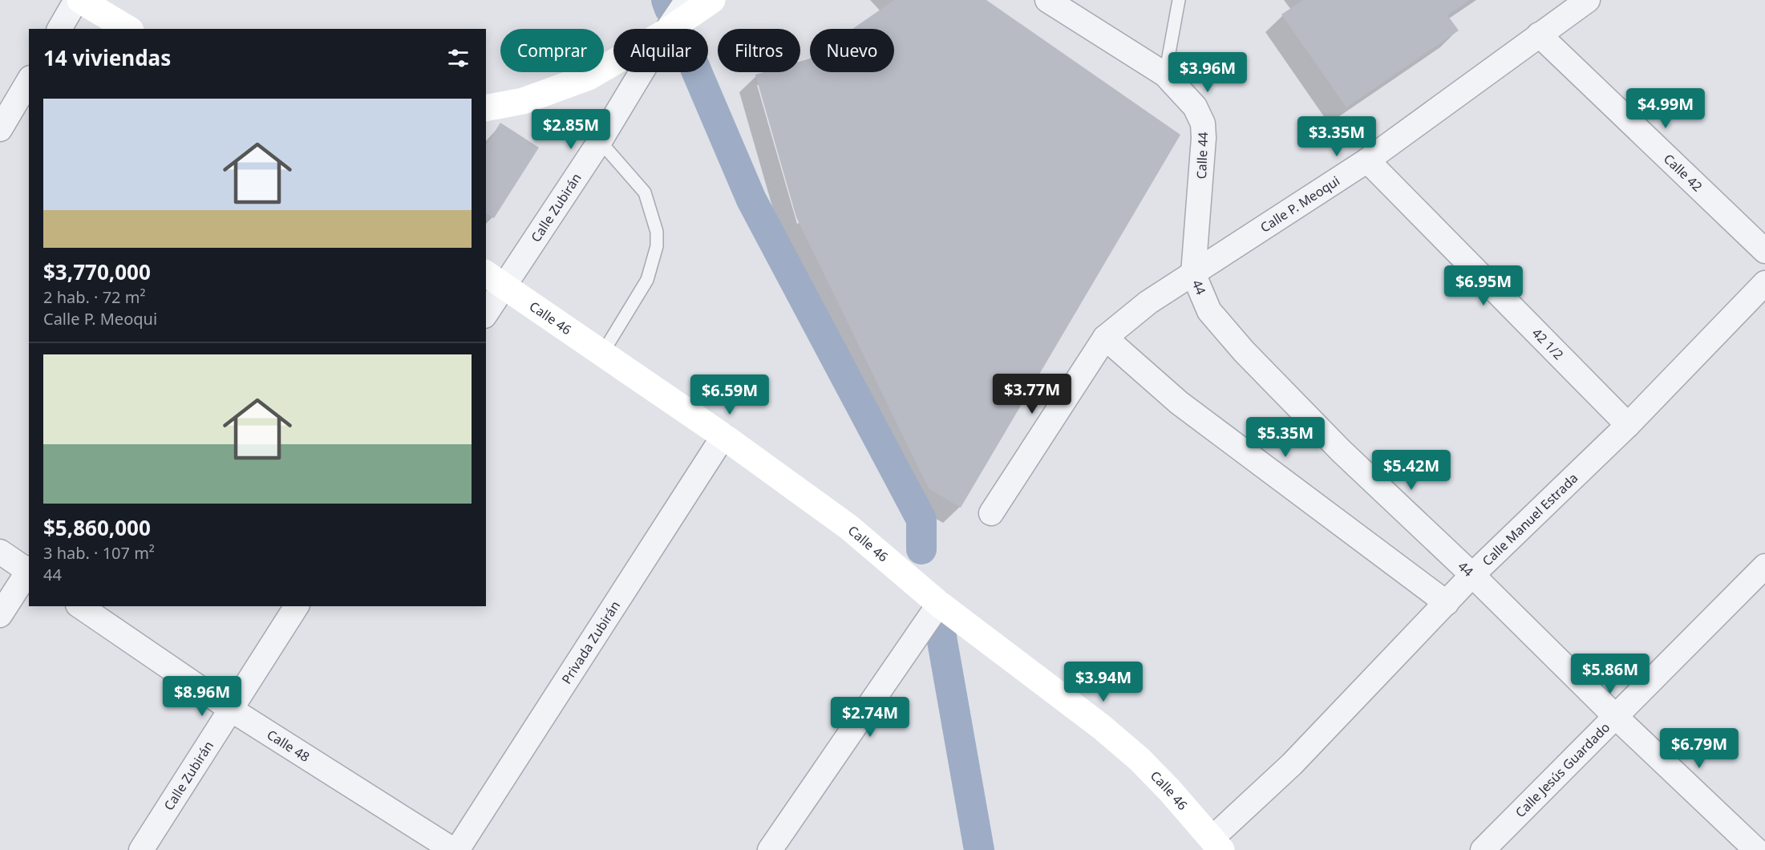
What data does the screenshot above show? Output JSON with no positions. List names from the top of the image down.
{
  "streets": {
    "street": [
      "Calle 44",
      "Calle 42",
      "Calle P. Meoqui",
      "Calle Zubirán",
      "44",
      "Calle 46",
      "42 1/2",
      "Calle Manuel Estrada",
      "Privada Zubirán",
      "Calle 48",
      "Calle Jesús Guardado"
    ]
  },
  "crossings": [
    ["Calle 44", "Calle P. Meoqui"],
    ["Calle 44", "44"],
    ["Calle 42", "Calle P. Meoqui"],
    ["Calle P. Meoqui", "44"],
    ["Calle P. Meoqui", "42 1/2"],
    ["Calle Zubirán", "Calle 46"],
    ["Calle Zubirán", "Calle 48"],
    ["44", "Calle Manuel Estrada"],
    ["44", "Calle Jesús Guardado"],
    ["Calle 46", "Calle Manuel Estrada"],
    ["Calle 46", "Privada Zubirán"],
    ["42 1/2", "Calle Manuel Estrada"]
  ],
  "page": {
    "chip": [
      "Comprar",
      "Alquilar",
      "Filtros",
      "Nuevo"
    ],
    "heading": "14 viviendas",
    "price": [
      "$3.96M",
      "$4.99M",
      "$2.85M",
      "$3.35M",
      "$6.95M",
      "$3.77M",
      "$6.59M",
      "$5.35M",
      "$5.42M",
      "$5.86M",
      "$3.94M",
      "$8.96M",
      "$2.74M",
      "$6.79M"
    ],
    "list": [
      {
        "name": "$3,770,000",
        "note": "2 hab. · 72 m² · Calle P. Meoqui"
      },
      {
        "name": "$5,860,000",
        "note": "3 hab. · 107 m² · 44"
      }
    ]
  }
}
